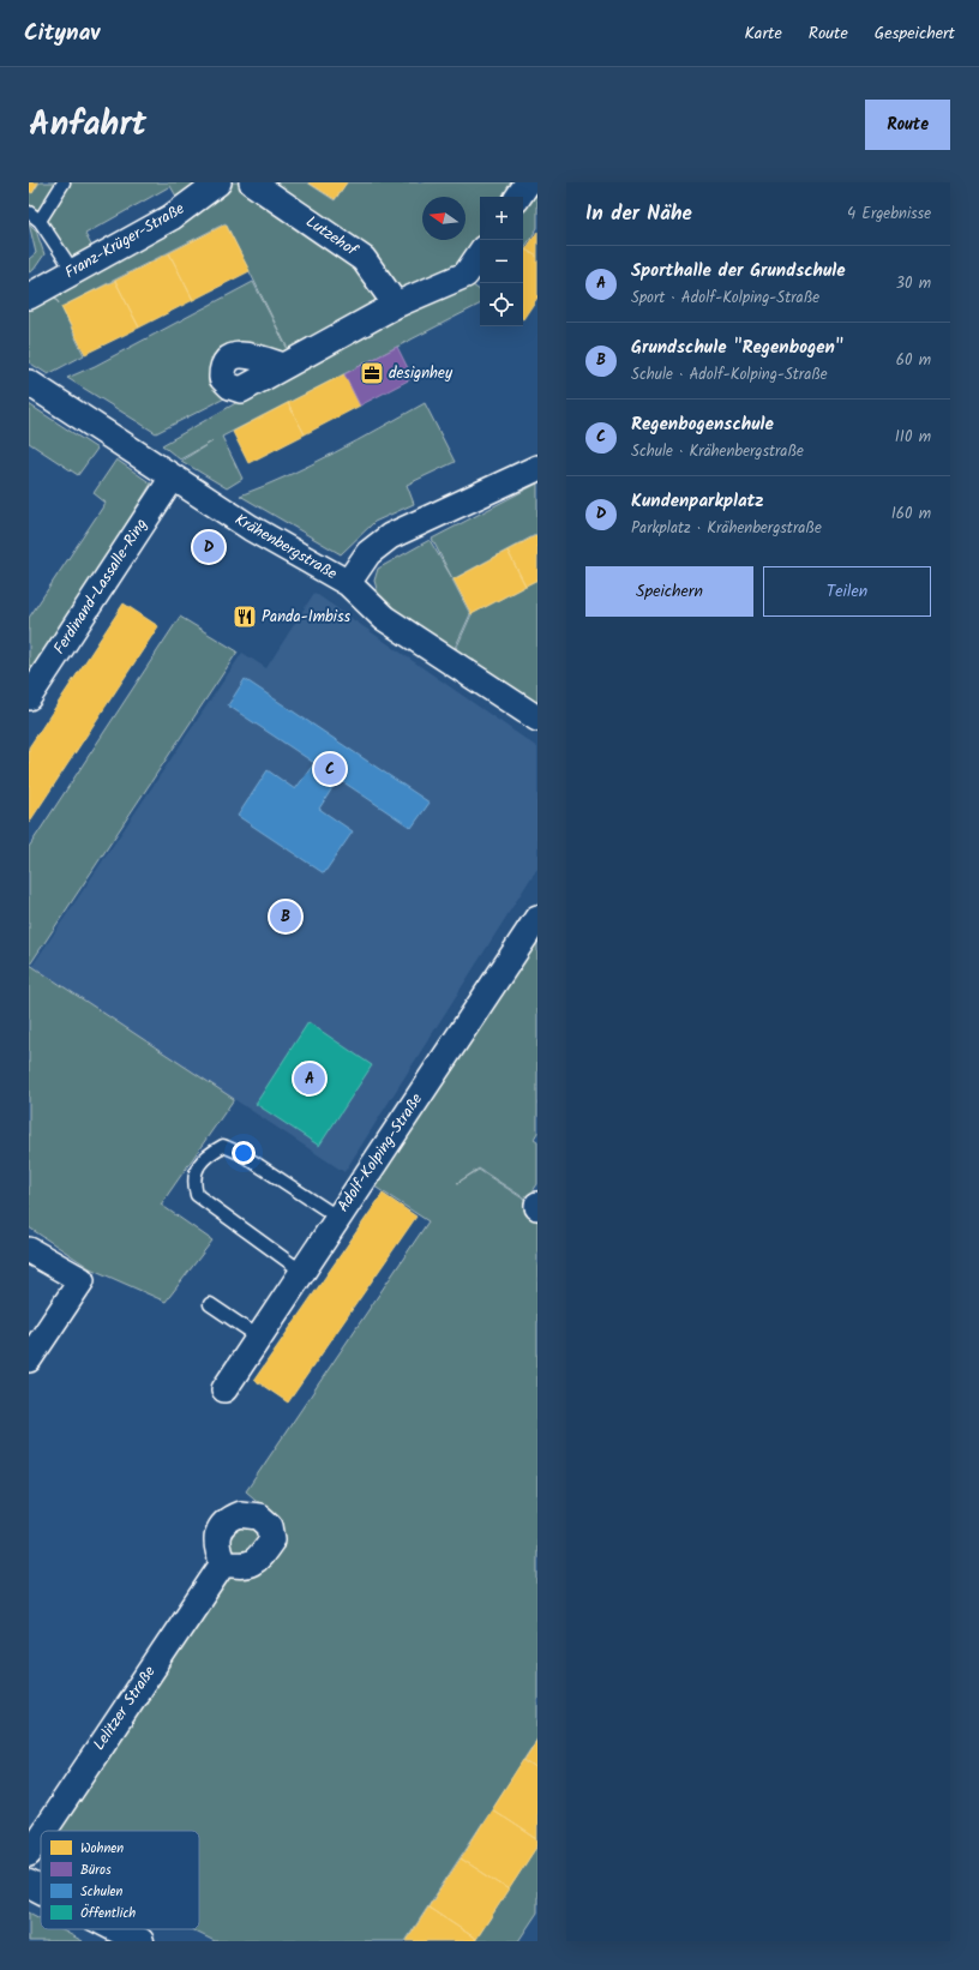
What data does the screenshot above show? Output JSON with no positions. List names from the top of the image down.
{
  "streets": {
    "street": [
      "Lutzehof",
      "Franz-Krüger-Straße",
      "Krähenbergstraße",
      "Ferdinand-Lassalle-Ring",
      "Adolf-Kolping-Straße",
      "Lelitzer Straße"
    ]
  },
  "crossings": [
    ["Krähenbergstraße", "Ferdinand-Lassalle-Ring"]
  ],
  "places": {
    "office": ["designhey"],
    "restaurant": ["Panda-Imbiss"]
  },
  "legend": [
    "Wohnen",
    "Büros",
    "Schulen",
    "Öffentlich"
  ],
  "north": "left",
  "page": {
    "header": "Citynav",
    "nav": ["Karte", "Route", "Gespeichert"],
    "title": "Anfahrt",
    "buttons": [
      "Route",
      ["Speichern", "Teilen"]
    ],
    "heading": ["In der Nähe", "4 Ergebnisse"],
    "map_buttons": ["+", "−"],
    "list": [
      {
        "mark": "A",
        "name": "Sporthalle der Grundschule",
        "note": "Sport · Adolf-Kolping-Straße",
        "value": "30 m"
      },
      {
        "mark": "B",
        "name": "Grundschule \"Regenbogen\"",
        "note": "Schule · Adolf-Kolping-Straße",
        "value": "60 m"
      },
      {
        "mark": "C",
        "name": "Regenbogenschule",
        "note": "Schule · Krähenbergstraße",
        "value": "110 m"
      },
      {
        "mark": "D",
        "name": "Kundenparkplatz",
        "note": "Parkplatz · Krähenbergstraße",
        "value": "160 m"
      }
    ],
    "pins": [
      "D",
      "C",
      "B",
      "A"
    ]
  }
}
